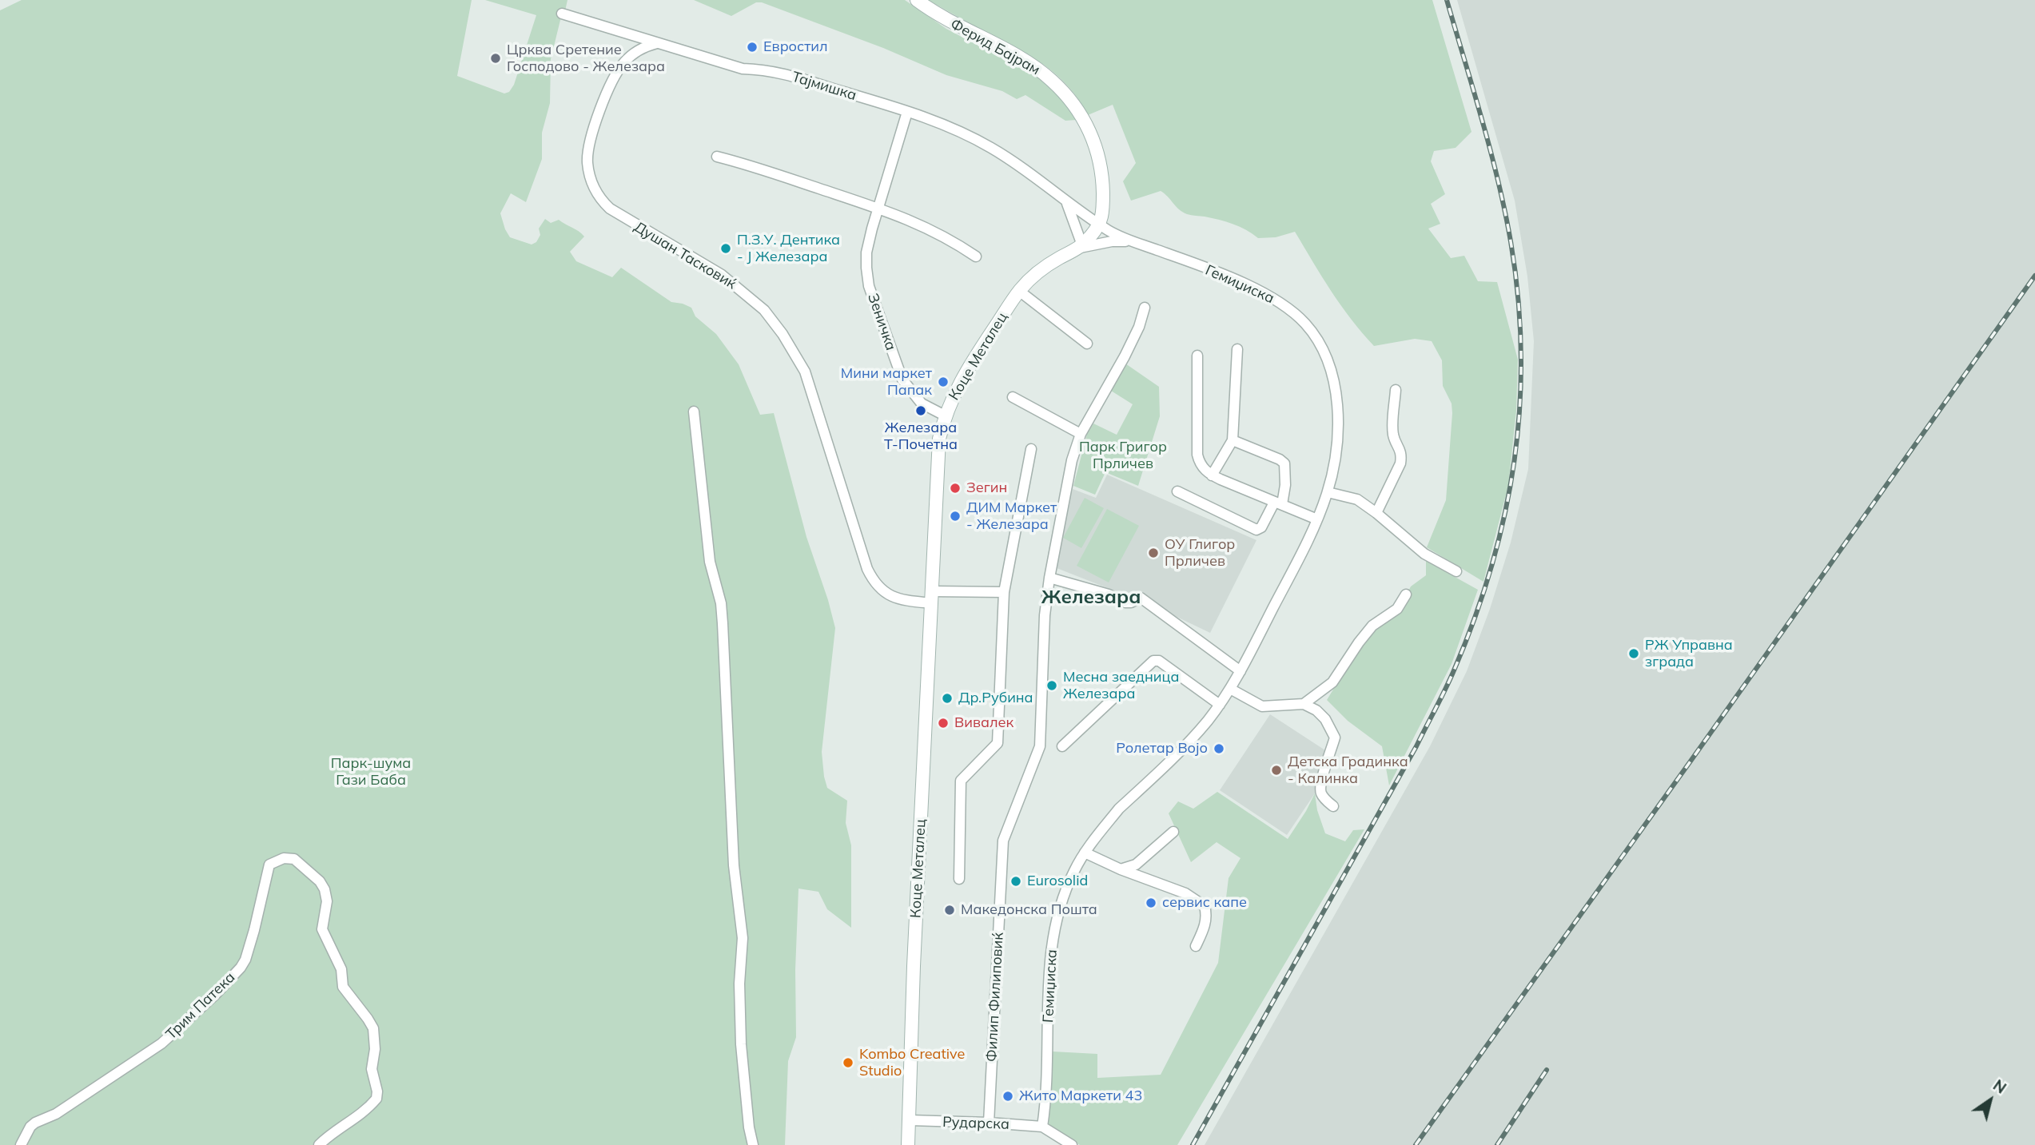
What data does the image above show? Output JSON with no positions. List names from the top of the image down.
{
  "streets": {
    "street": [
      "Ферид Бајрам",
      "Тајмишка",
      "Душан Тасковиќ",
      "Гемиџиска",
      "Зеничка",
      "Коце Металец",
      "Филип Филиповиќ",
      "Трим Патека",
      "Рударска"
    ]
  },
  "crossings": [
    ["Ферид Бајрам", "Тајмишка"],
    ["Ферид Бајрам", "Гемиџиска"],
    ["Ферид Бајрам", "Коце Металец"],
    ["Тајмишка", "Душан Тасковиќ"],
    ["Тајмишка", "Гемиџиска"],
    ["Тајмишка", "Зеничка"],
    ["Тајмишка", "Коце Металец"],
    ["Душан Тасковиќ", "Коце Металец"],
    ["Гемиџиска", "Коце Металец"],
    ["Гемиџиска", "Рударска"],
    ["Зеничка", "Коце Металец"],
    ["Коце Металец", "Рударска"],
    ["Филип Филиповиќ", "Рударска"]
  ],
  "districts": ["Железара"],
  "parks": ["Парк Григор Прличев", "Парк-шума Гази Баба"],
  "places": [
    "Евростил",
    "Црква Сретение Господово - Железара",
    "П.З.У. Дентика - Ј Железара",
    "Мини маркет Папак",
    "Железара Т-Почетна",
    "Зегин",
    "ДИМ Маркет - Железара",
    "ОУ Глигор Прличев",
    "РЖ Управна зграда",
    "Месна заедница Железара",
    "Др.Рубина",
    "Вивалек",
    "Ролетар Војо",
    "Детска Градинка - Калинка",
    "Eurosolid",
    "сервис капе",
    "Македонска Пошта",
    "Kombo Creative Studio",
    "Жито Маркети 43"
  ],
  "north": "top right"
}
